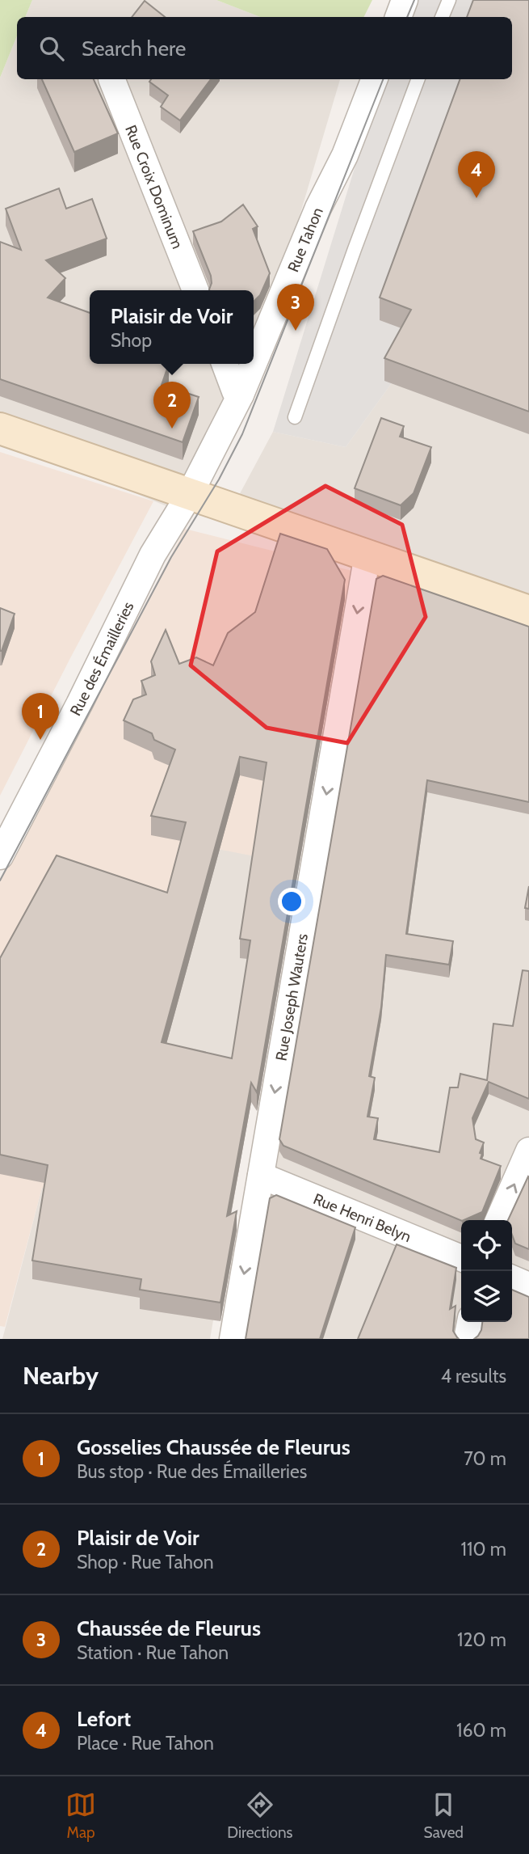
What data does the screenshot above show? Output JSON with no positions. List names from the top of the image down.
{
  "streets": {
    "street": [
      "Rue Croix Dominum",
      "Rue Tahon",
      "Rue des Émailleries",
      "Rue Joseph Wauters",
      "Rue Henri Belyn"
    ]
  },
  "crossings": [
    ["Rue Tahon", "Rue des Émailleries"],
    ["Rue Joseph Wauters", "Rue Henri Belyn"]
  ],
  "one_way": ["Rue Joseph Wauters"],
  "page": {
    "search": "Search here",
    "pins": [
      "4",
      "3",
      "2",
      "1"
    ],
    "popup": ["Plaisir de Voir", "Shop"],
    "heading": ["Nearby", "4 results"],
    "list": [
      {
        "mark": "1",
        "name": "Gosselies Chaussée de Fleurus",
        "note": "Bus stop · Rue des Émailleries",
        "value": "70 m"
      },
      {
        "mark": "2",
        "name": "Plaisir de Voir",
        "note": "Shop · Rue Tahon",
        "value": "110 m"
      },
      {
        "mark": "3",
        "name": "Chaussée de Fleurus",
        "note": "Station · Rue Tahon",
        "value": "120 m"
      },
      {
        "mark": "4",
        "name": "Lefort",
        "note": "Place · Rue Tahon",
        "value": "160 m"
      }
    ],
    "nav": ["Map", "Directions", "Saved"]
  }
}
